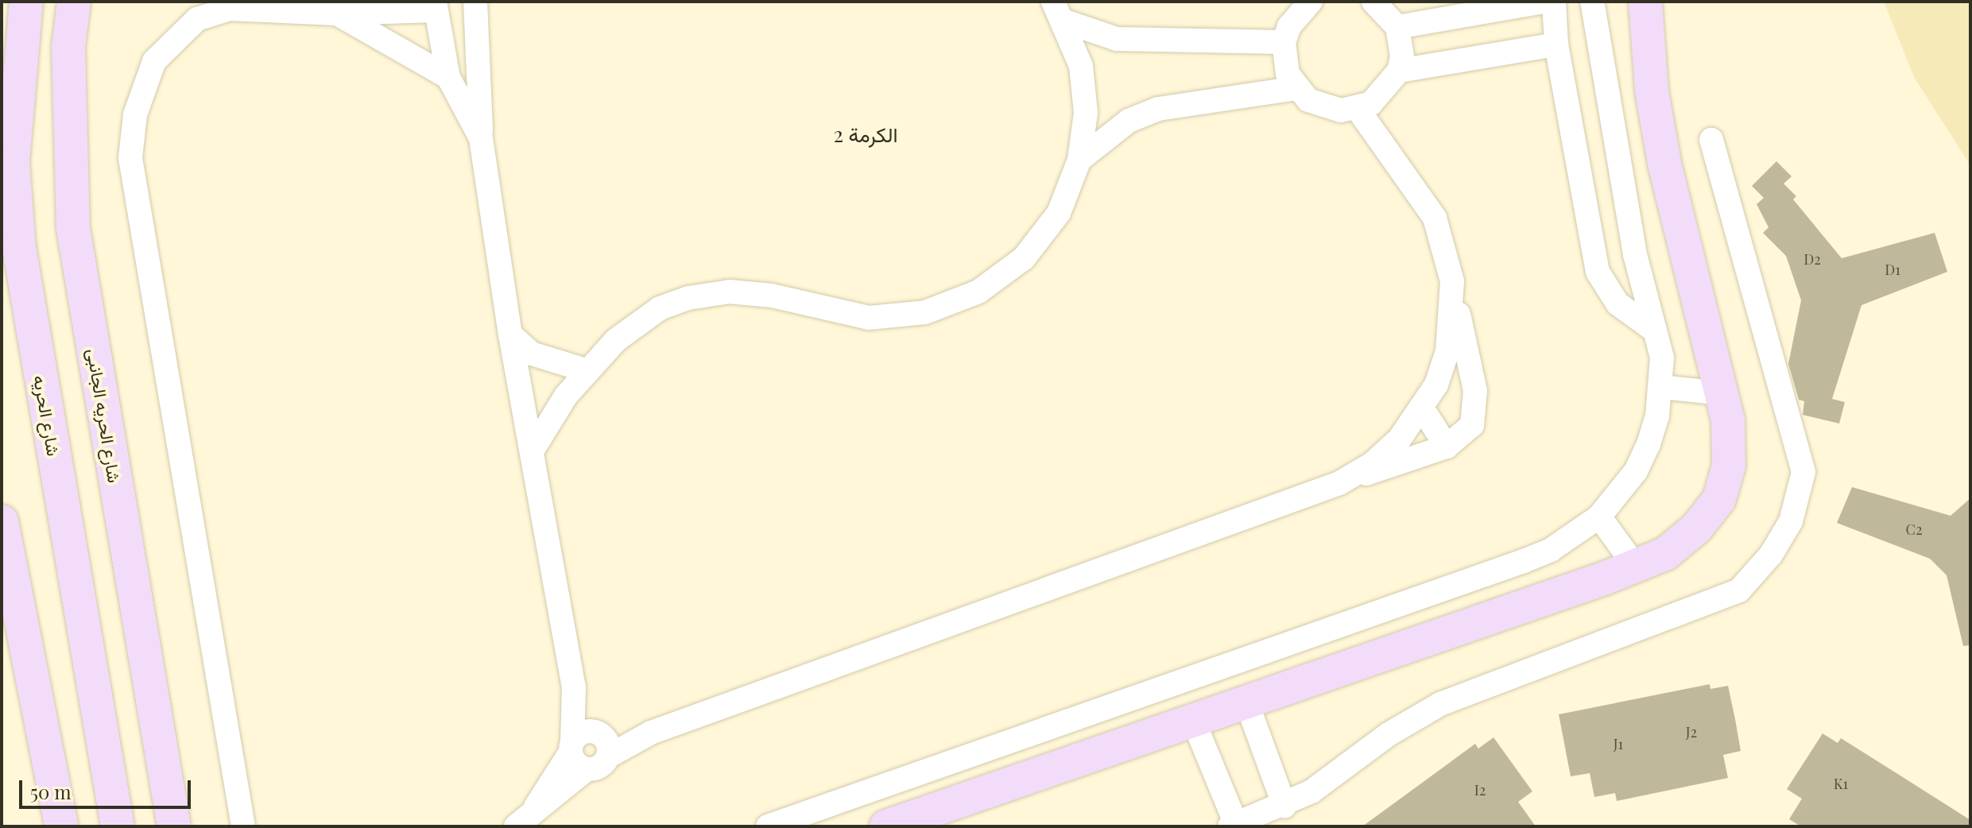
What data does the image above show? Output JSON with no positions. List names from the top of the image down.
{
  "streets": {
    "street": ["شارع الحريه", "شارع الحريه الجانبى"]
  },
  "districts": ["الكرمة 2"],
  "house_numbers": [
    "D2",
    "D1",
    "C2",
    "J2",
    "J1",
    "K1",
    "I2"
  ],
  "scale_bar": "50 m"
}
